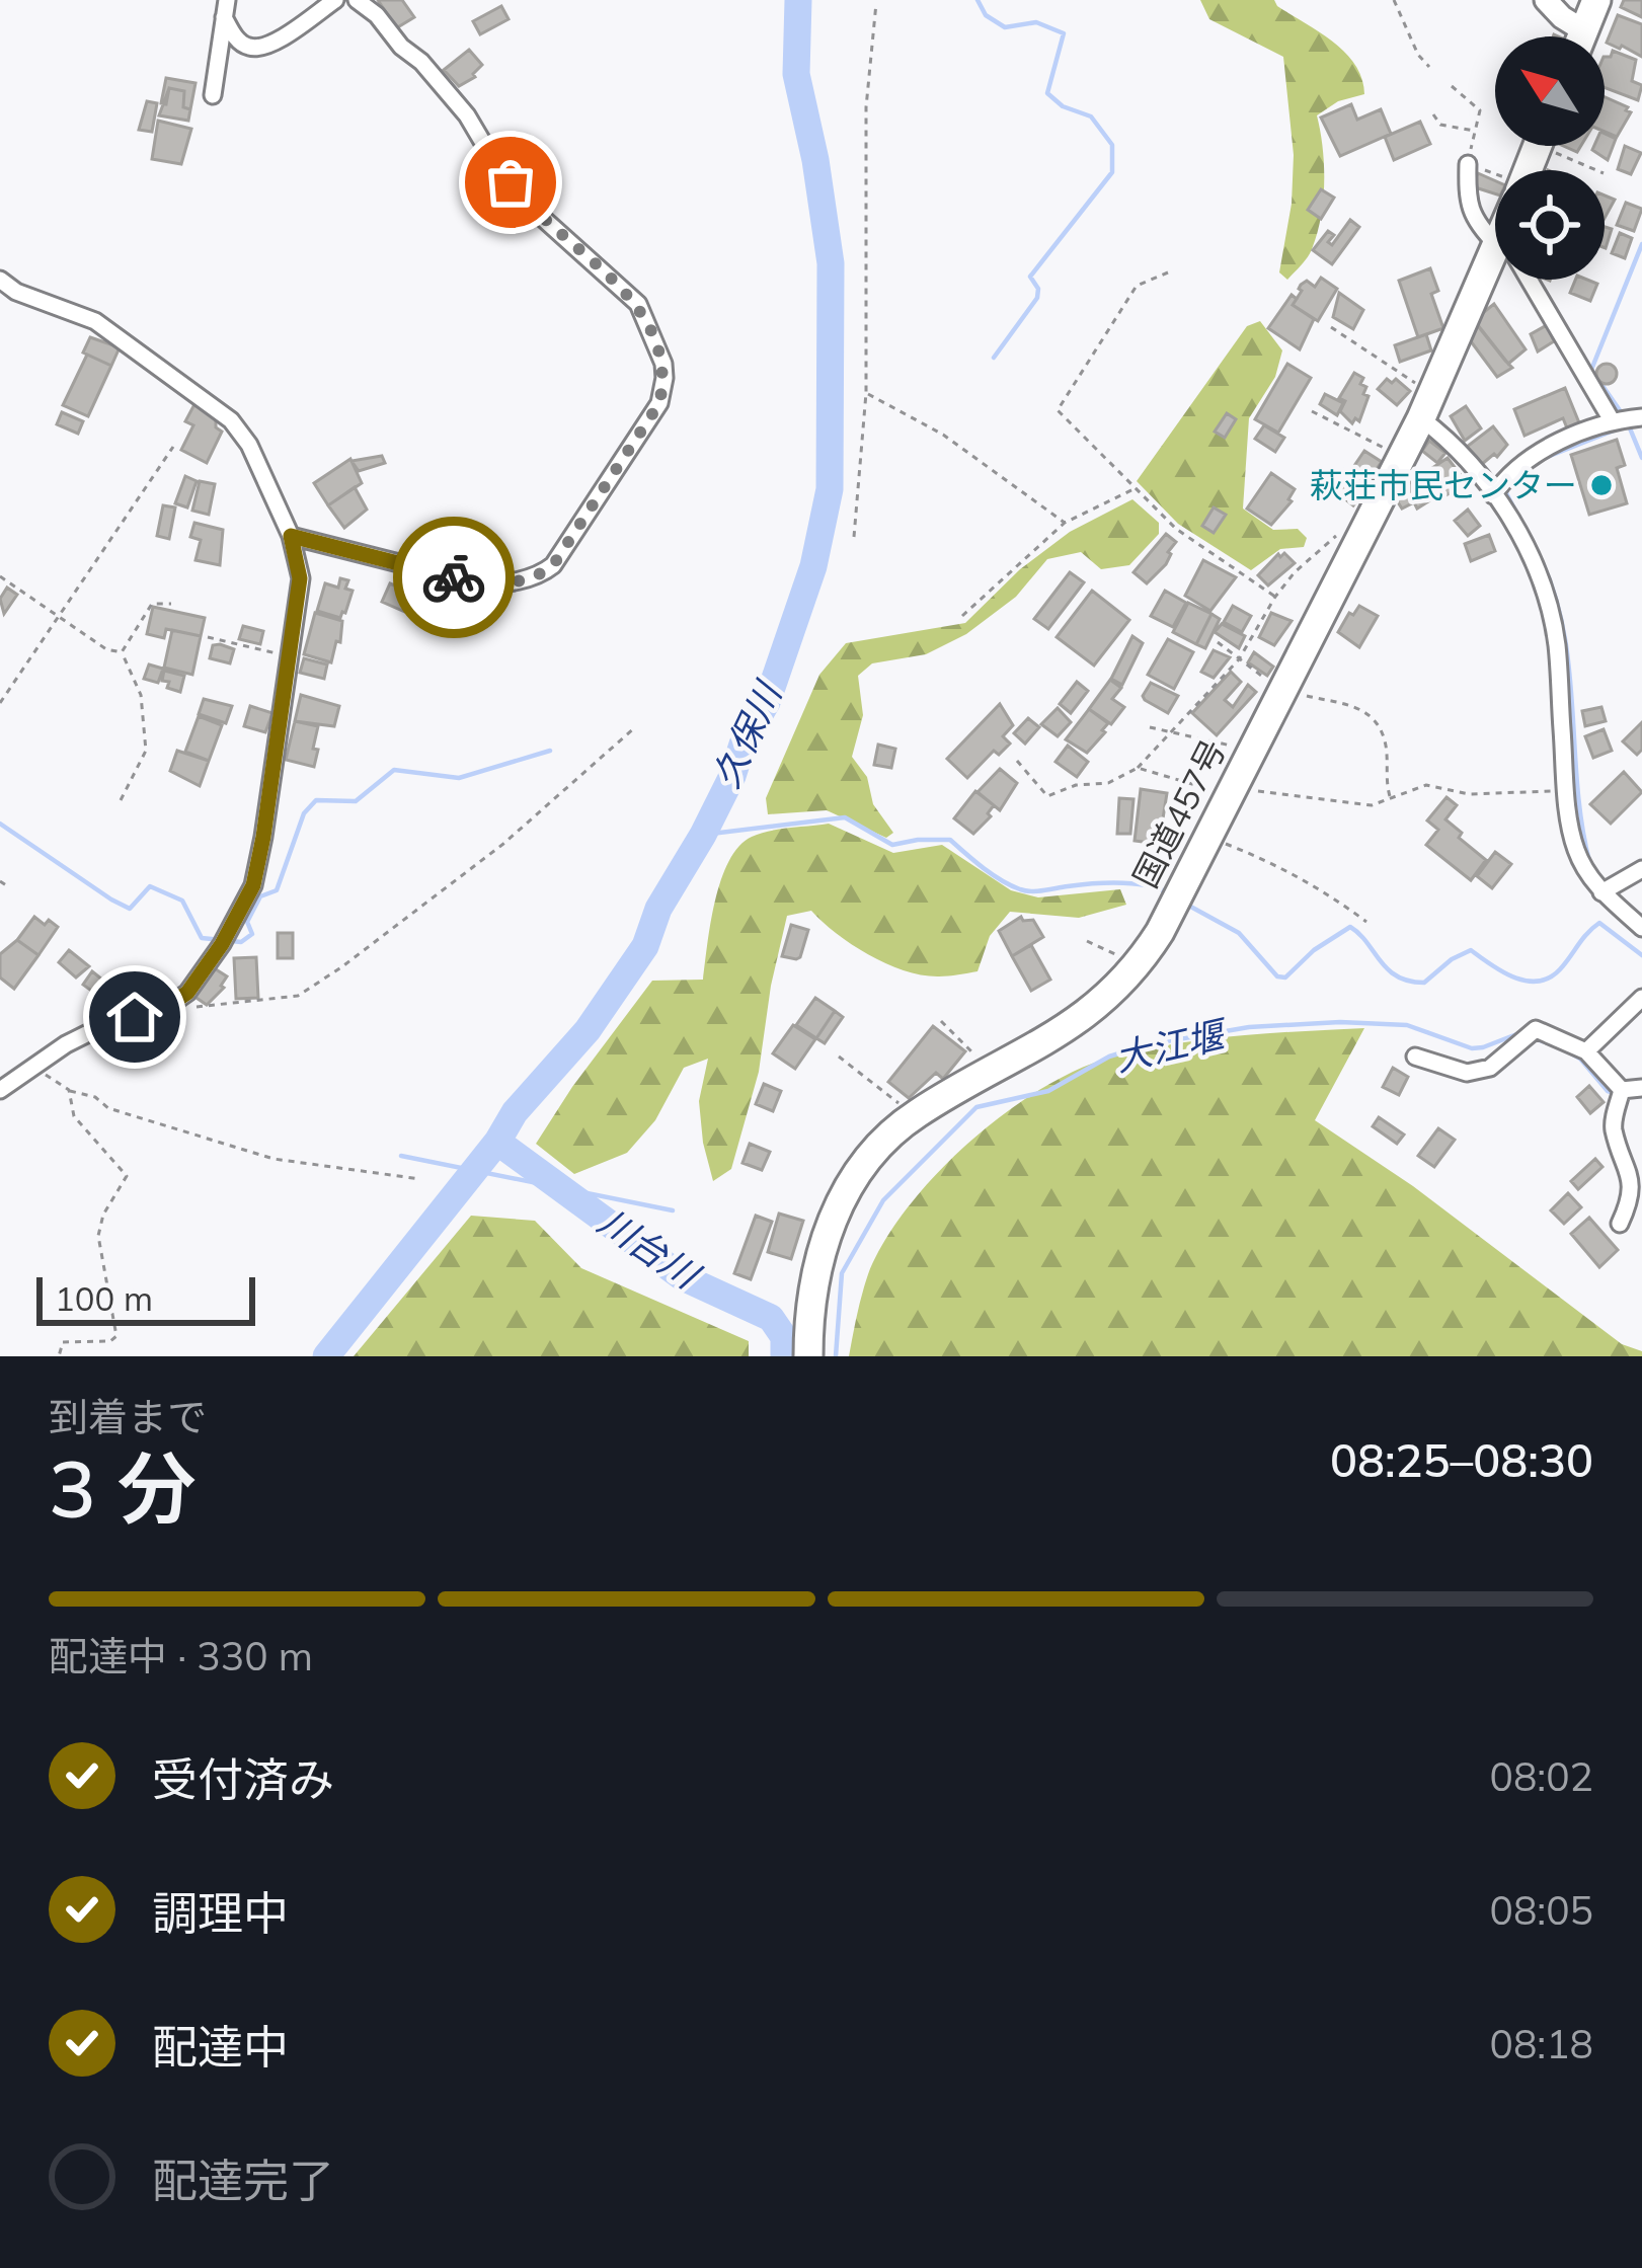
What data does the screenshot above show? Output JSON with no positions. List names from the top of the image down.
{
  "streets": {
    "highway": ["国道457号"]
  },
  "water": ["久保川", "大江堰", "川台川"],
  "places": ["萩荘市民センター"],
  "scale_bar": "100 m",
  "north": "top left",
  "page": {
    "scale": "100 m",
    "heading": ["3 分", "到着まで", "08:25–08:30"],
    "bar": "配達中 · 330 m",
    "list": [
      ["受付済み", "08:02"],
      ["調理中", "08:05"],
      ["配達中", "08:18"],
      "配達完了"
    ]
  }
}
